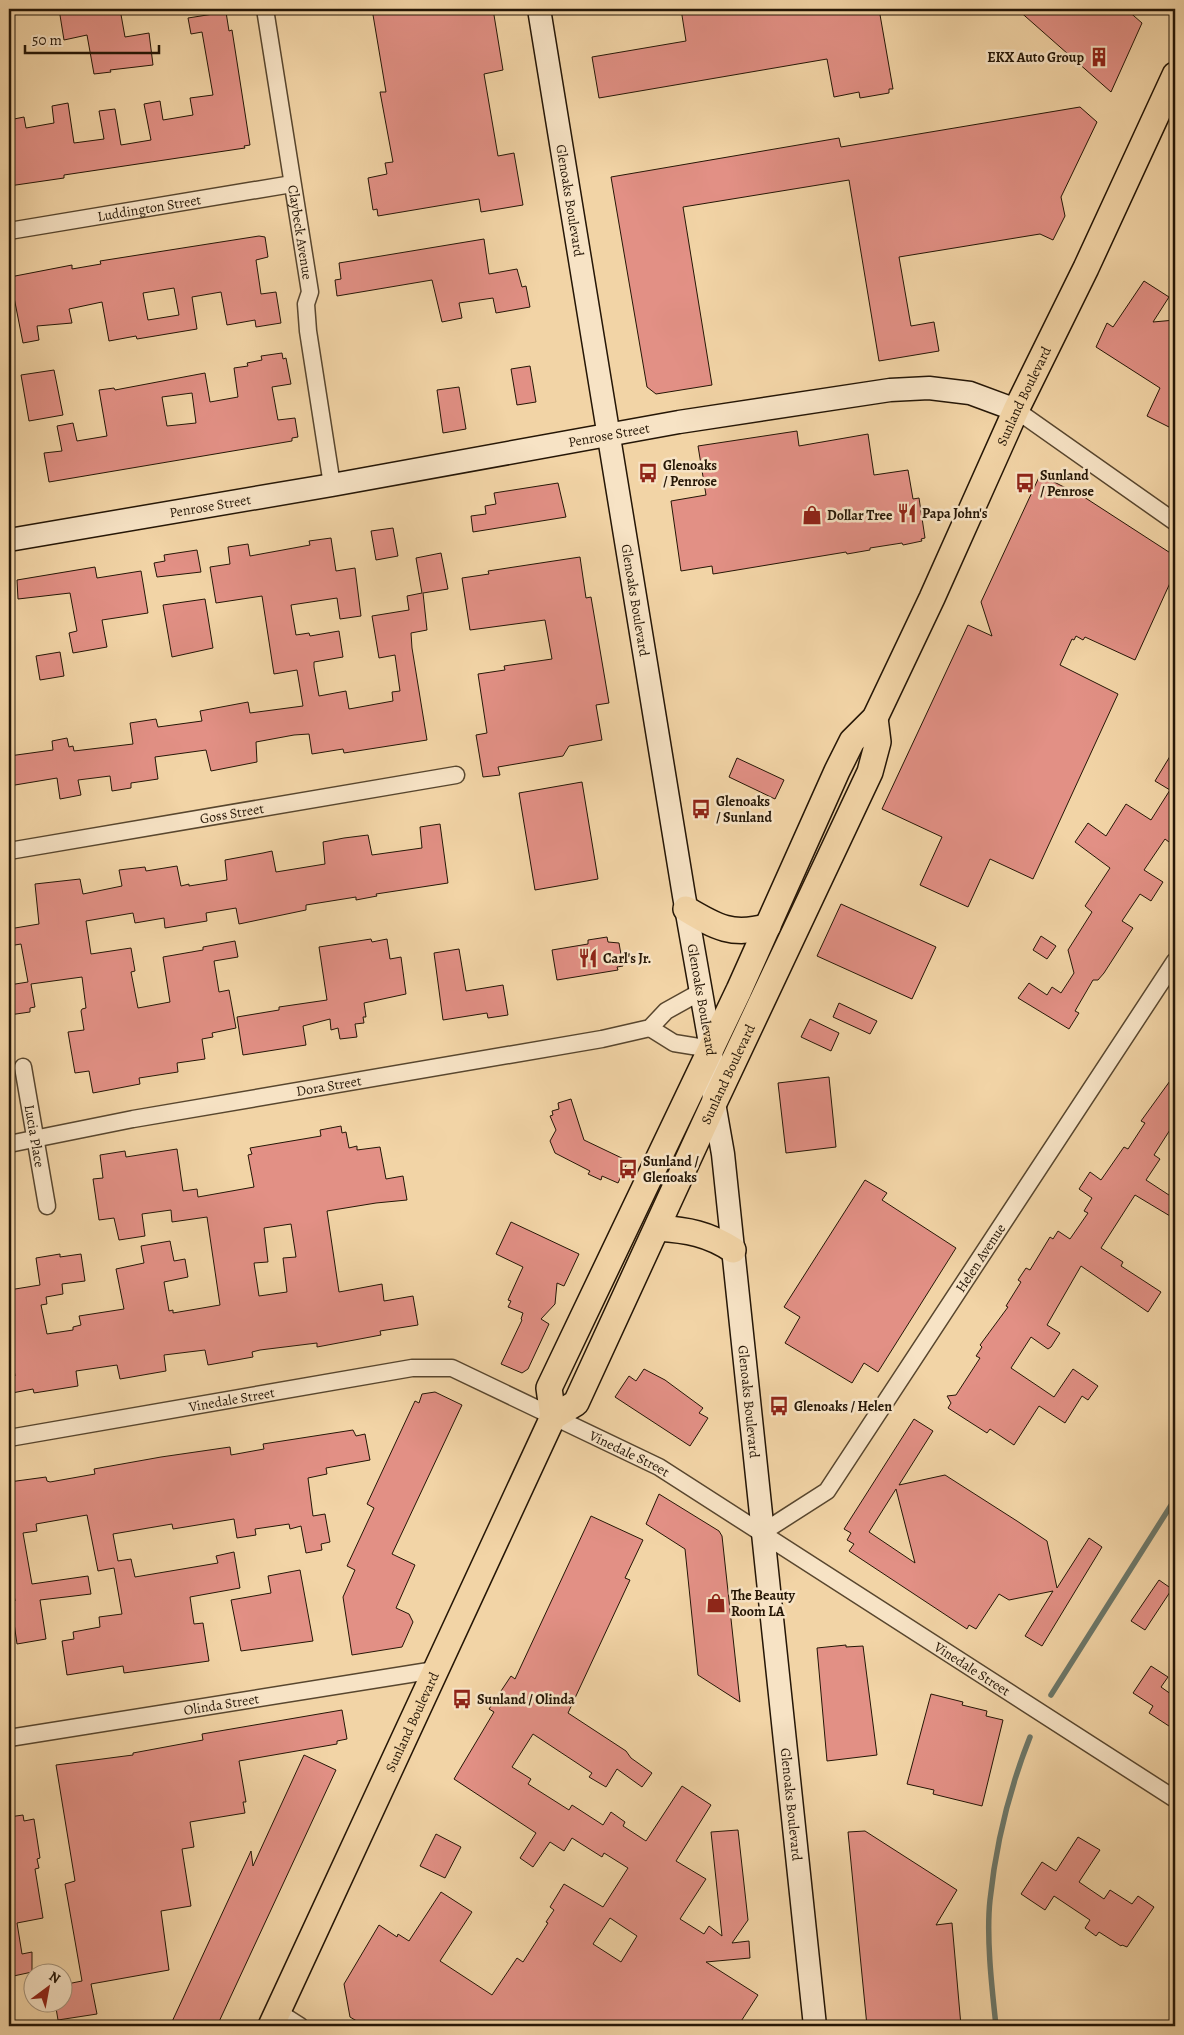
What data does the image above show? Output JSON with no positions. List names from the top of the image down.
{
  "streets": {
    "main road": ["Glenoaks Boulevard", "Sunland Boulevard", "Penrose Street"],
    "street": [
      "Luddington Street",
      "Claybeck Avenue",
      "Goss Street",
      "Dora Street",
      "Lucia Place",
      "Helen Avenue",
      "Vinedale Street",
      "Olinda Street"
    ]
  },
  "crossings": [
    ["Glenoaks Boulevard", "Sunland Boulevard"],
    ["Glenoaks Boulevard", "Penrose Street"],
    ["Glenoaks Boulevard", "Helen Avenue"],
    ["Glenoaks Boulevard", "Vinedale Street"],
    ["Luddington Street", "Claybeck Avenue"],
    ["Claybeck Avenue", "Penrose Street"],
    ["Sunland Boulevard", "Penrose Street"],
    ["Sunland Boulevard", "Vinedale Street"],
    ["Sunland Boulevard", "Olinda Street"],
    ["Dora Street", "Lucia Place"],
    ["Helen Avenue", "Vinedale Street"]
  ],
  "places": {
    "building": ["EKX Auto Group"],
    "bus stop": [
      "Glenoaks / Penrose",
      "Sunland / Penrose",
      "Glenoaks / Sunland",
      "Sunland / Glenoaks",
      "Glenoaks / Helen",
      "Sunland / Olinda"
    ],
    "restaurant": ["Papa John's", "Carl's Jr."],
    "shop": ["Dollar Tree", "The Beauty Room LA"]
  },
  "scale_bar": "50 m",
  "north": "top right"
}
